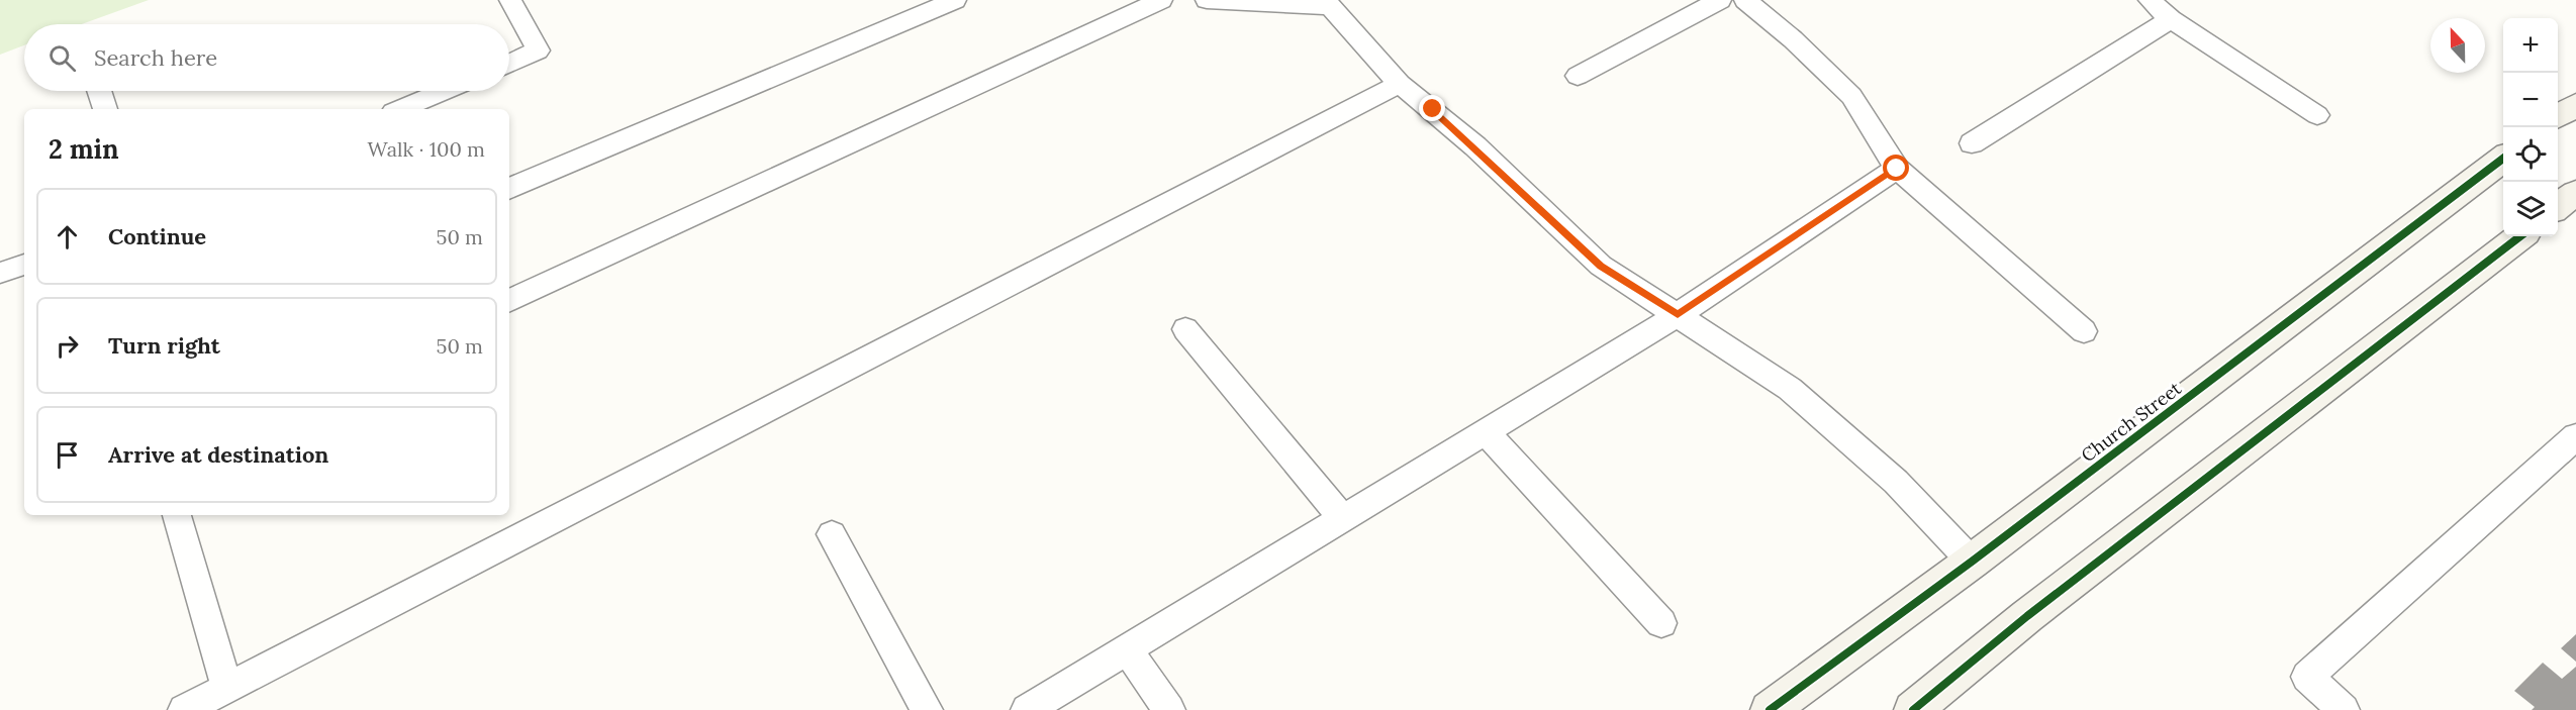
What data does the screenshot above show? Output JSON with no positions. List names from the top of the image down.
{
  "streets": {
    "main road": ["Church Street"]
  },
  "north": "top",
  "page": {
    "map_buttons": ["+", "−"],
    "search": "Search here",
    "heading": ["2 min", "Walk · 100 m"],
    "list": [
      ["Continue", "50 m"],
      ["Turn right", "50 m"],
      "Arrive at destination"
    ]
  }
}
